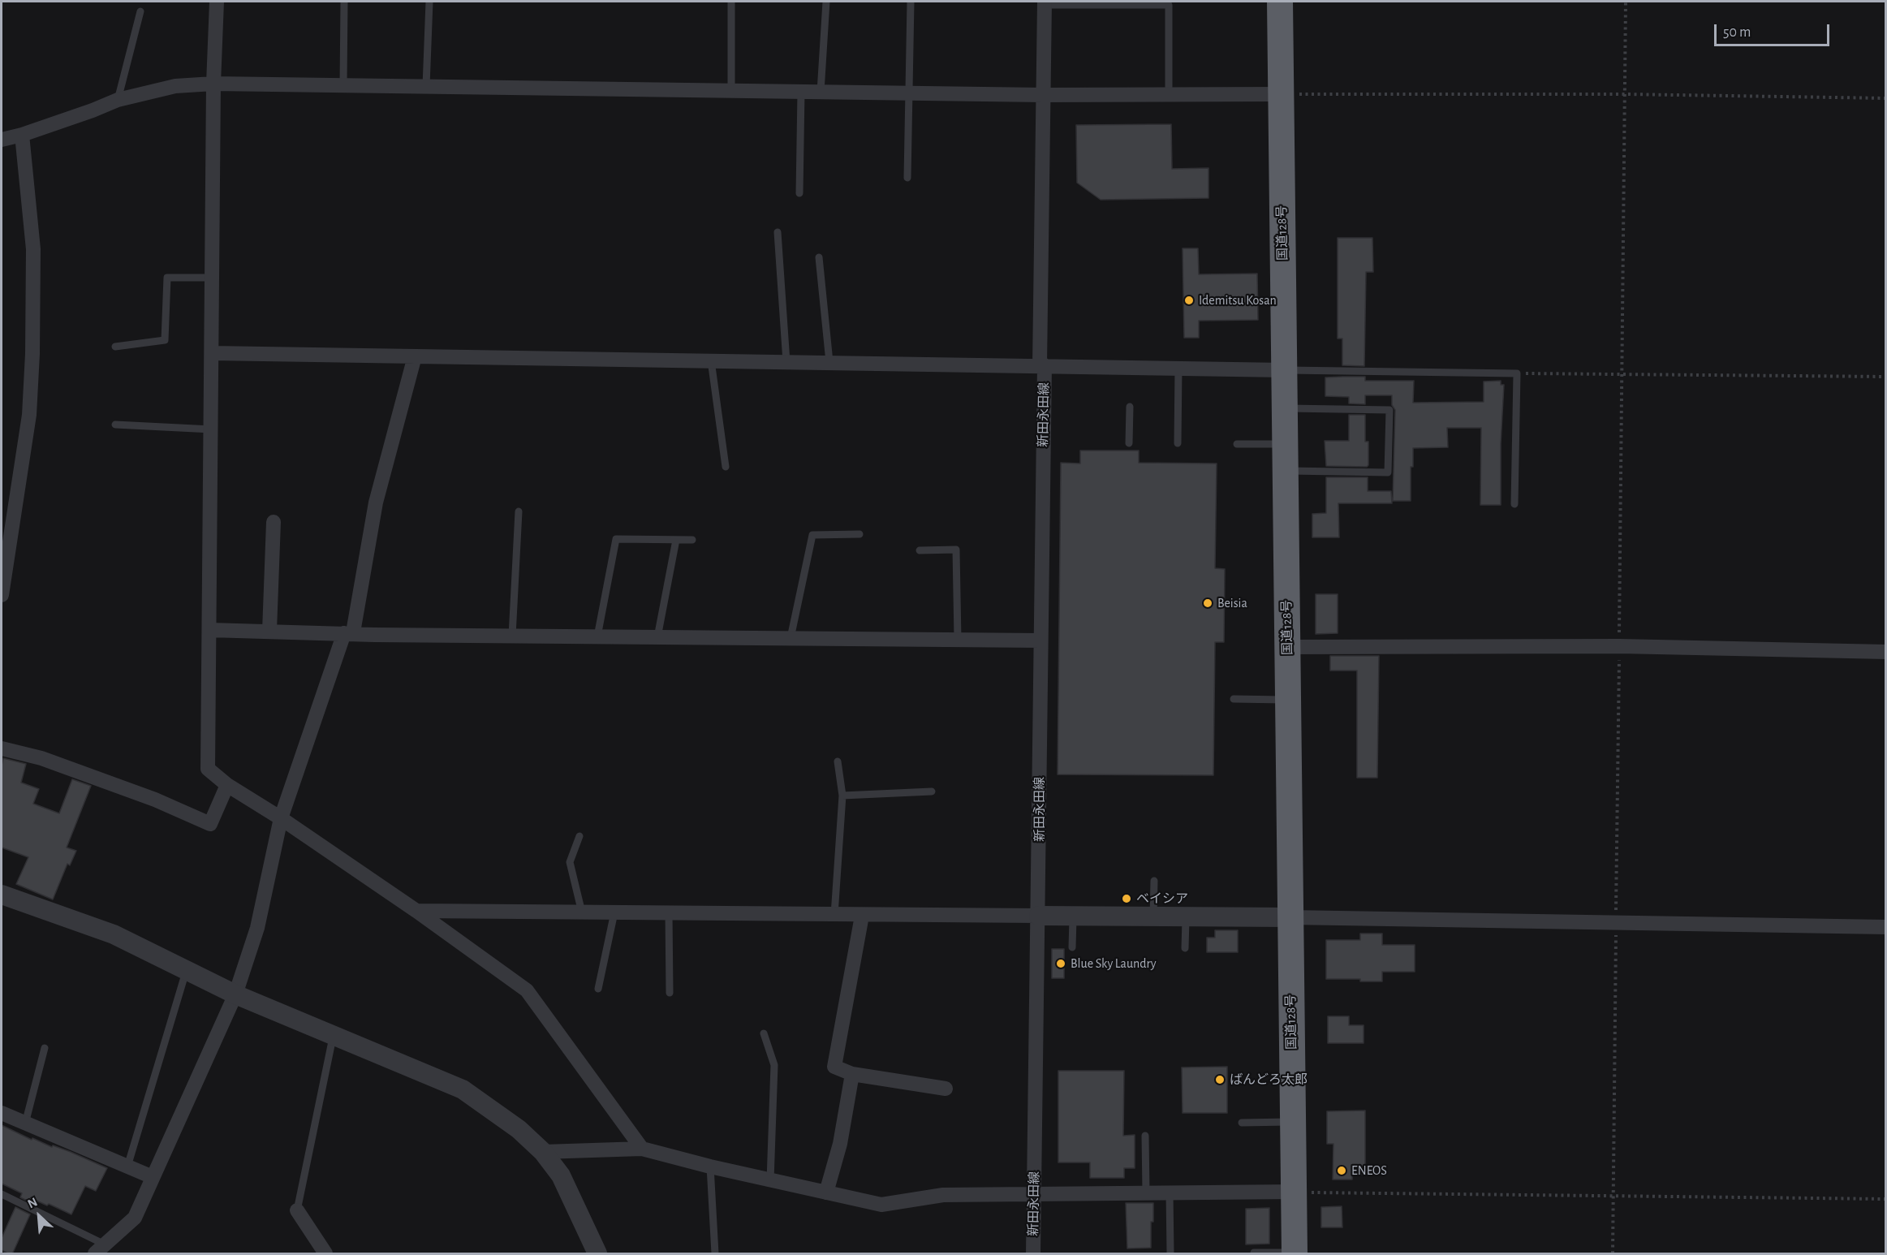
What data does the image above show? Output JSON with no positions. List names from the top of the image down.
{
  "streets": {
    "highway": ["国道128号"],
    "street": ["新田永田線"]
  },
  "places": [
    "Idemitsu Kosan",
    "Beisia",
    "ベイシア",
    "Blue Sky Laundry",
    "ばんどろ太郎",
    "ENEOS"
  ],
  "scale_bar": "50 m",
  "north": "top left"
}
